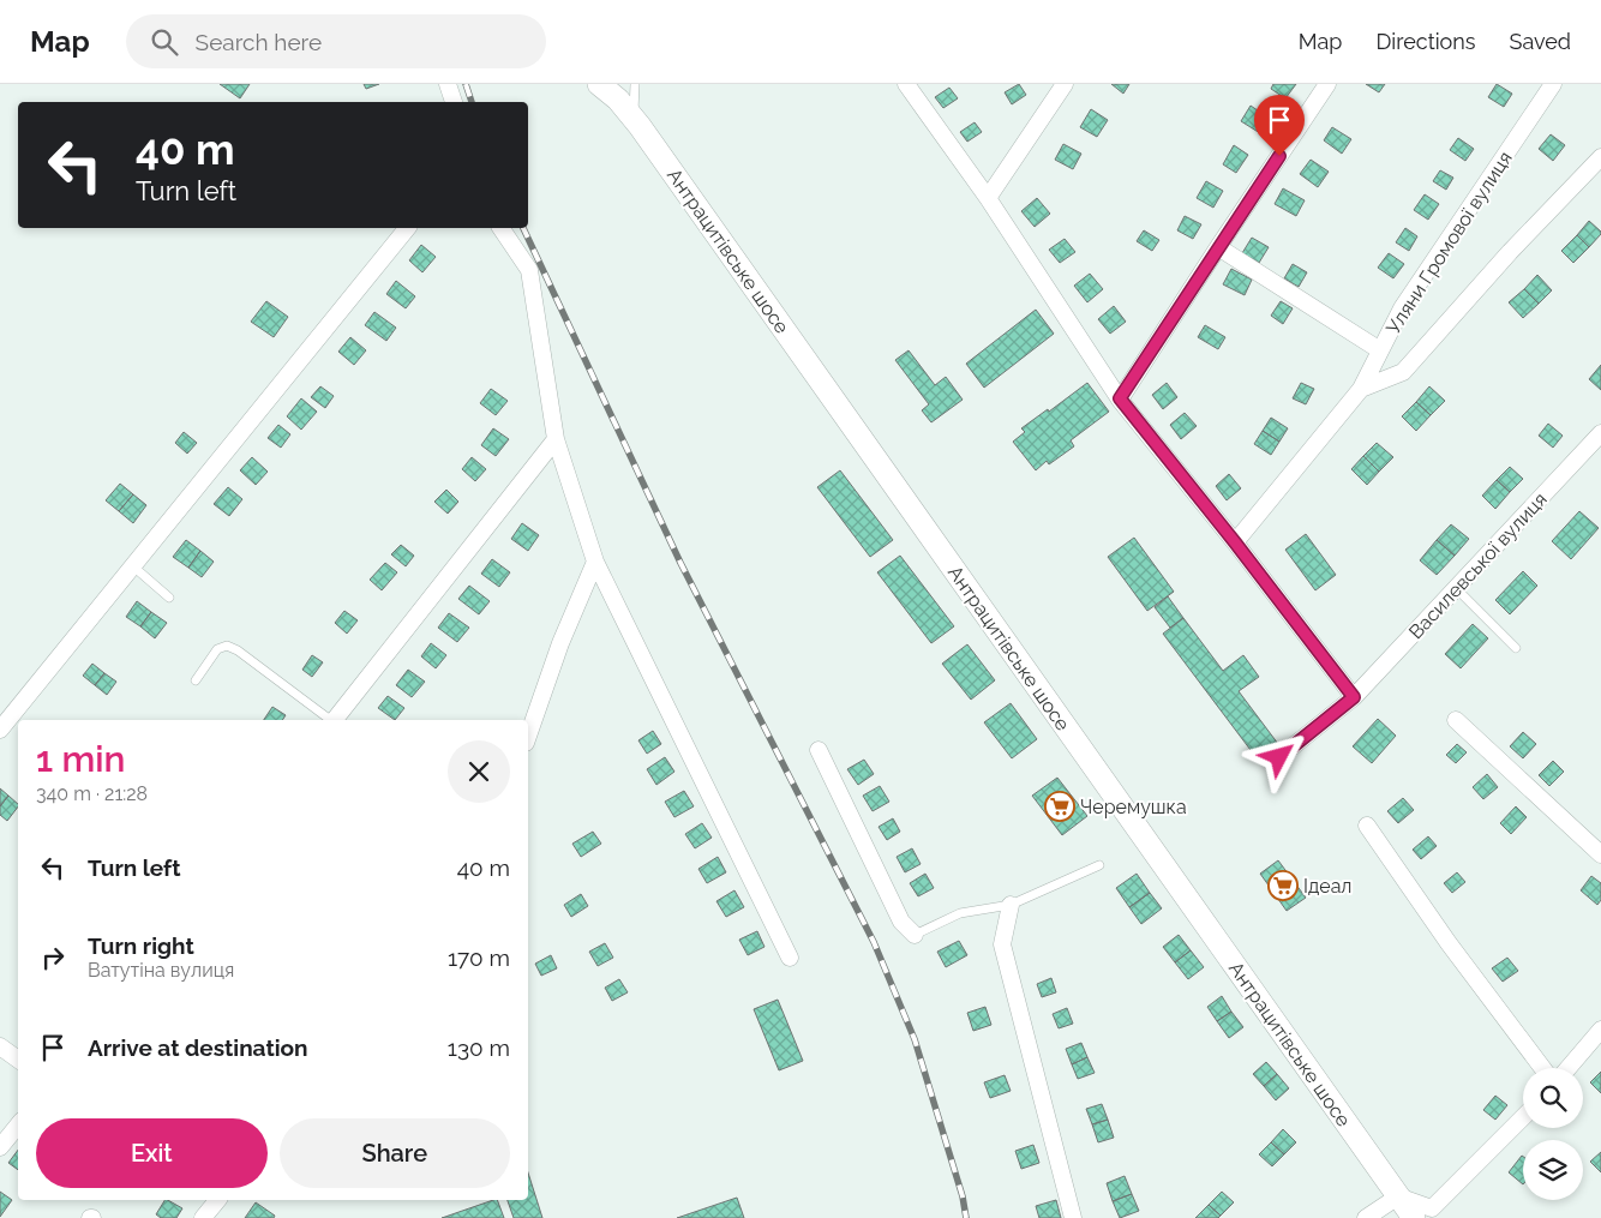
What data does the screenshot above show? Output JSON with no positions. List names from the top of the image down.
{
  "streets": {
    "main road": ["Антрацитівське шосе"],
    "street": ["Уляни Громової вулиця", "Василевської вулиця"]
  },
  "places": {
    "supermarket": ["Черемушка", "Ідеал"]
  },
  "page": {
    "header": "Map",
    "search": "Search here",
    "nav": ["Map", "Directions", "Saved"],
    "turn": ["40 m", "Turn left"],
    "heading": ["1 min", "340 m · 21:28"],
    "list": [
      {
        "name": "Turn left",
        "value": "40 m"
      },
      {
        "name": "Turn right",
        "note": "Ватутіна вулиця",
        "value": "170 m"
      },
      {
        "name": "Arrive at destination",
        "value": "130 m"
      }
    ],
    "buttons": ["Exit", "Share"]
  }
}
